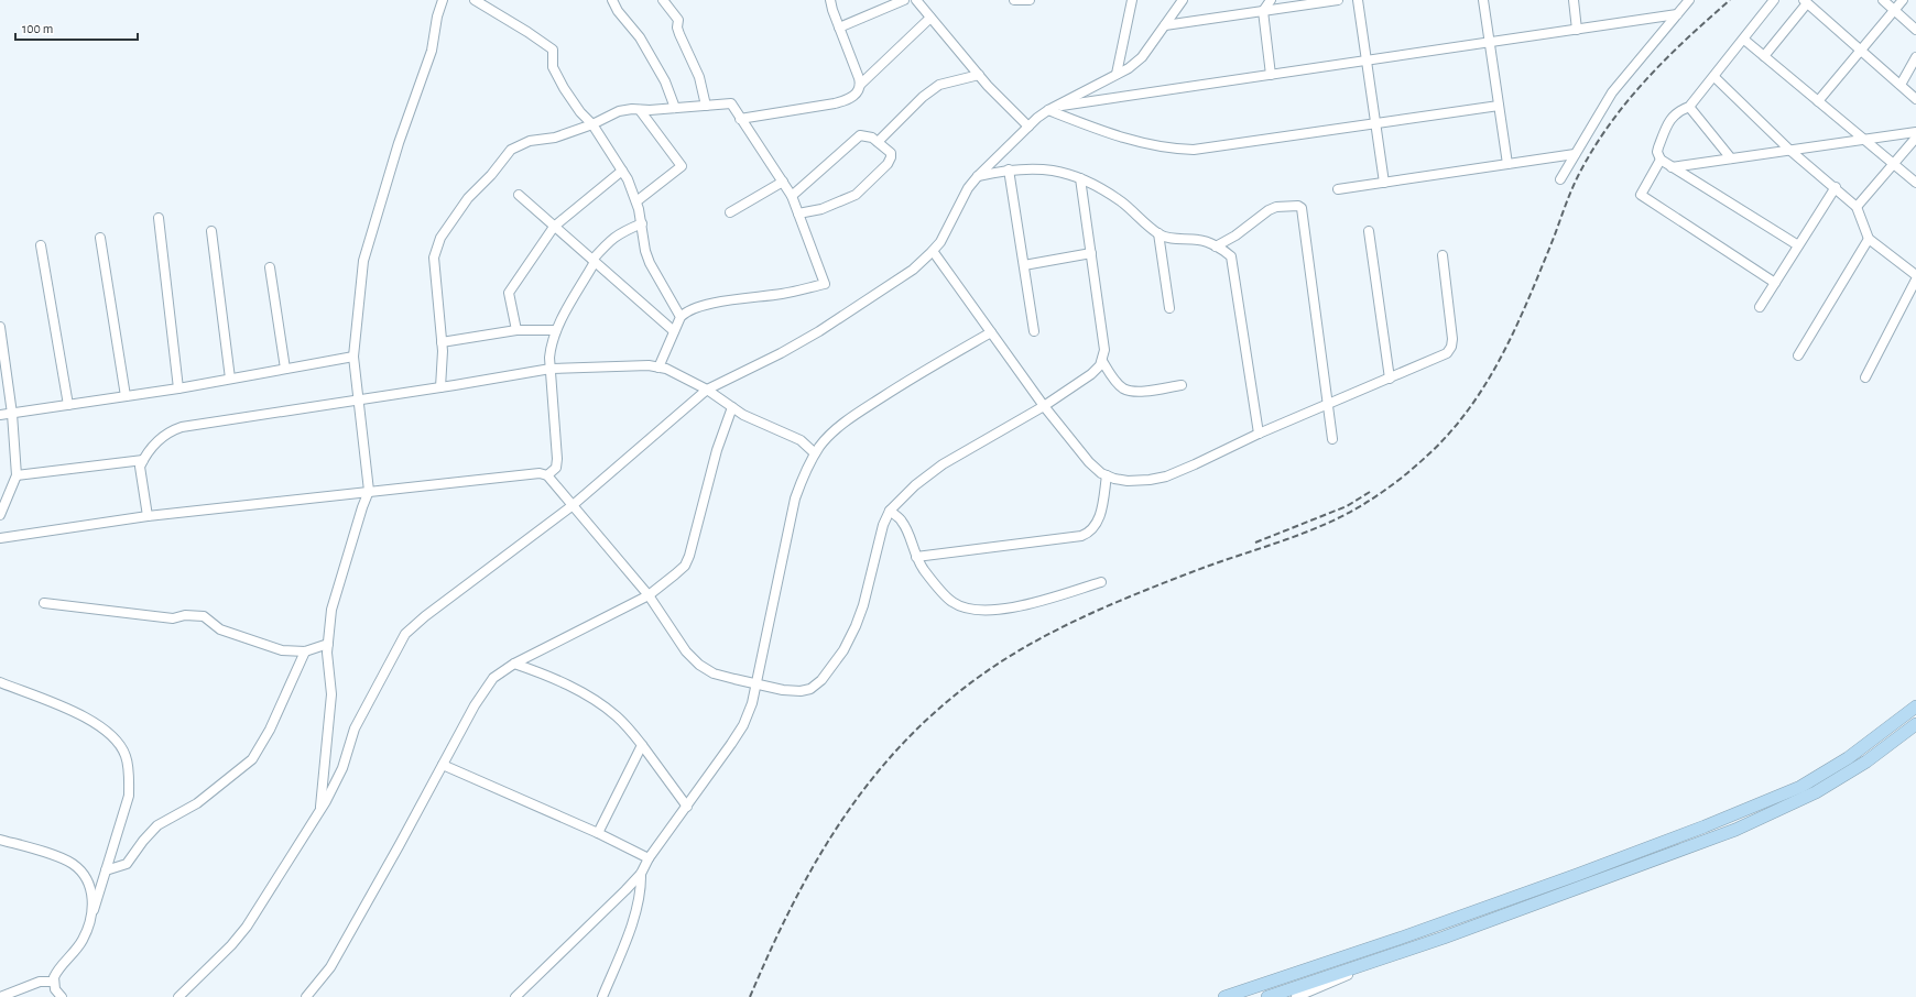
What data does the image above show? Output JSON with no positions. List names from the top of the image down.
{
  "scale_bar": "100 m"
}
